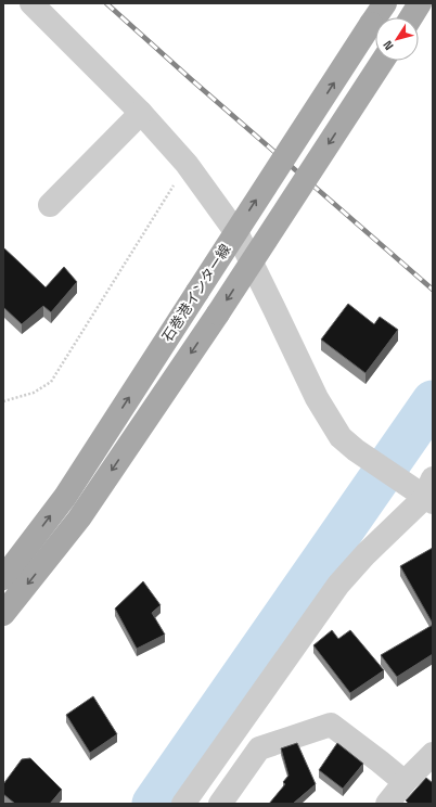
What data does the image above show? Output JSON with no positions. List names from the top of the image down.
{
  "streets": {
    "main road": ["石巻港インター線"]
  },
  "north": "bottom left"
}
